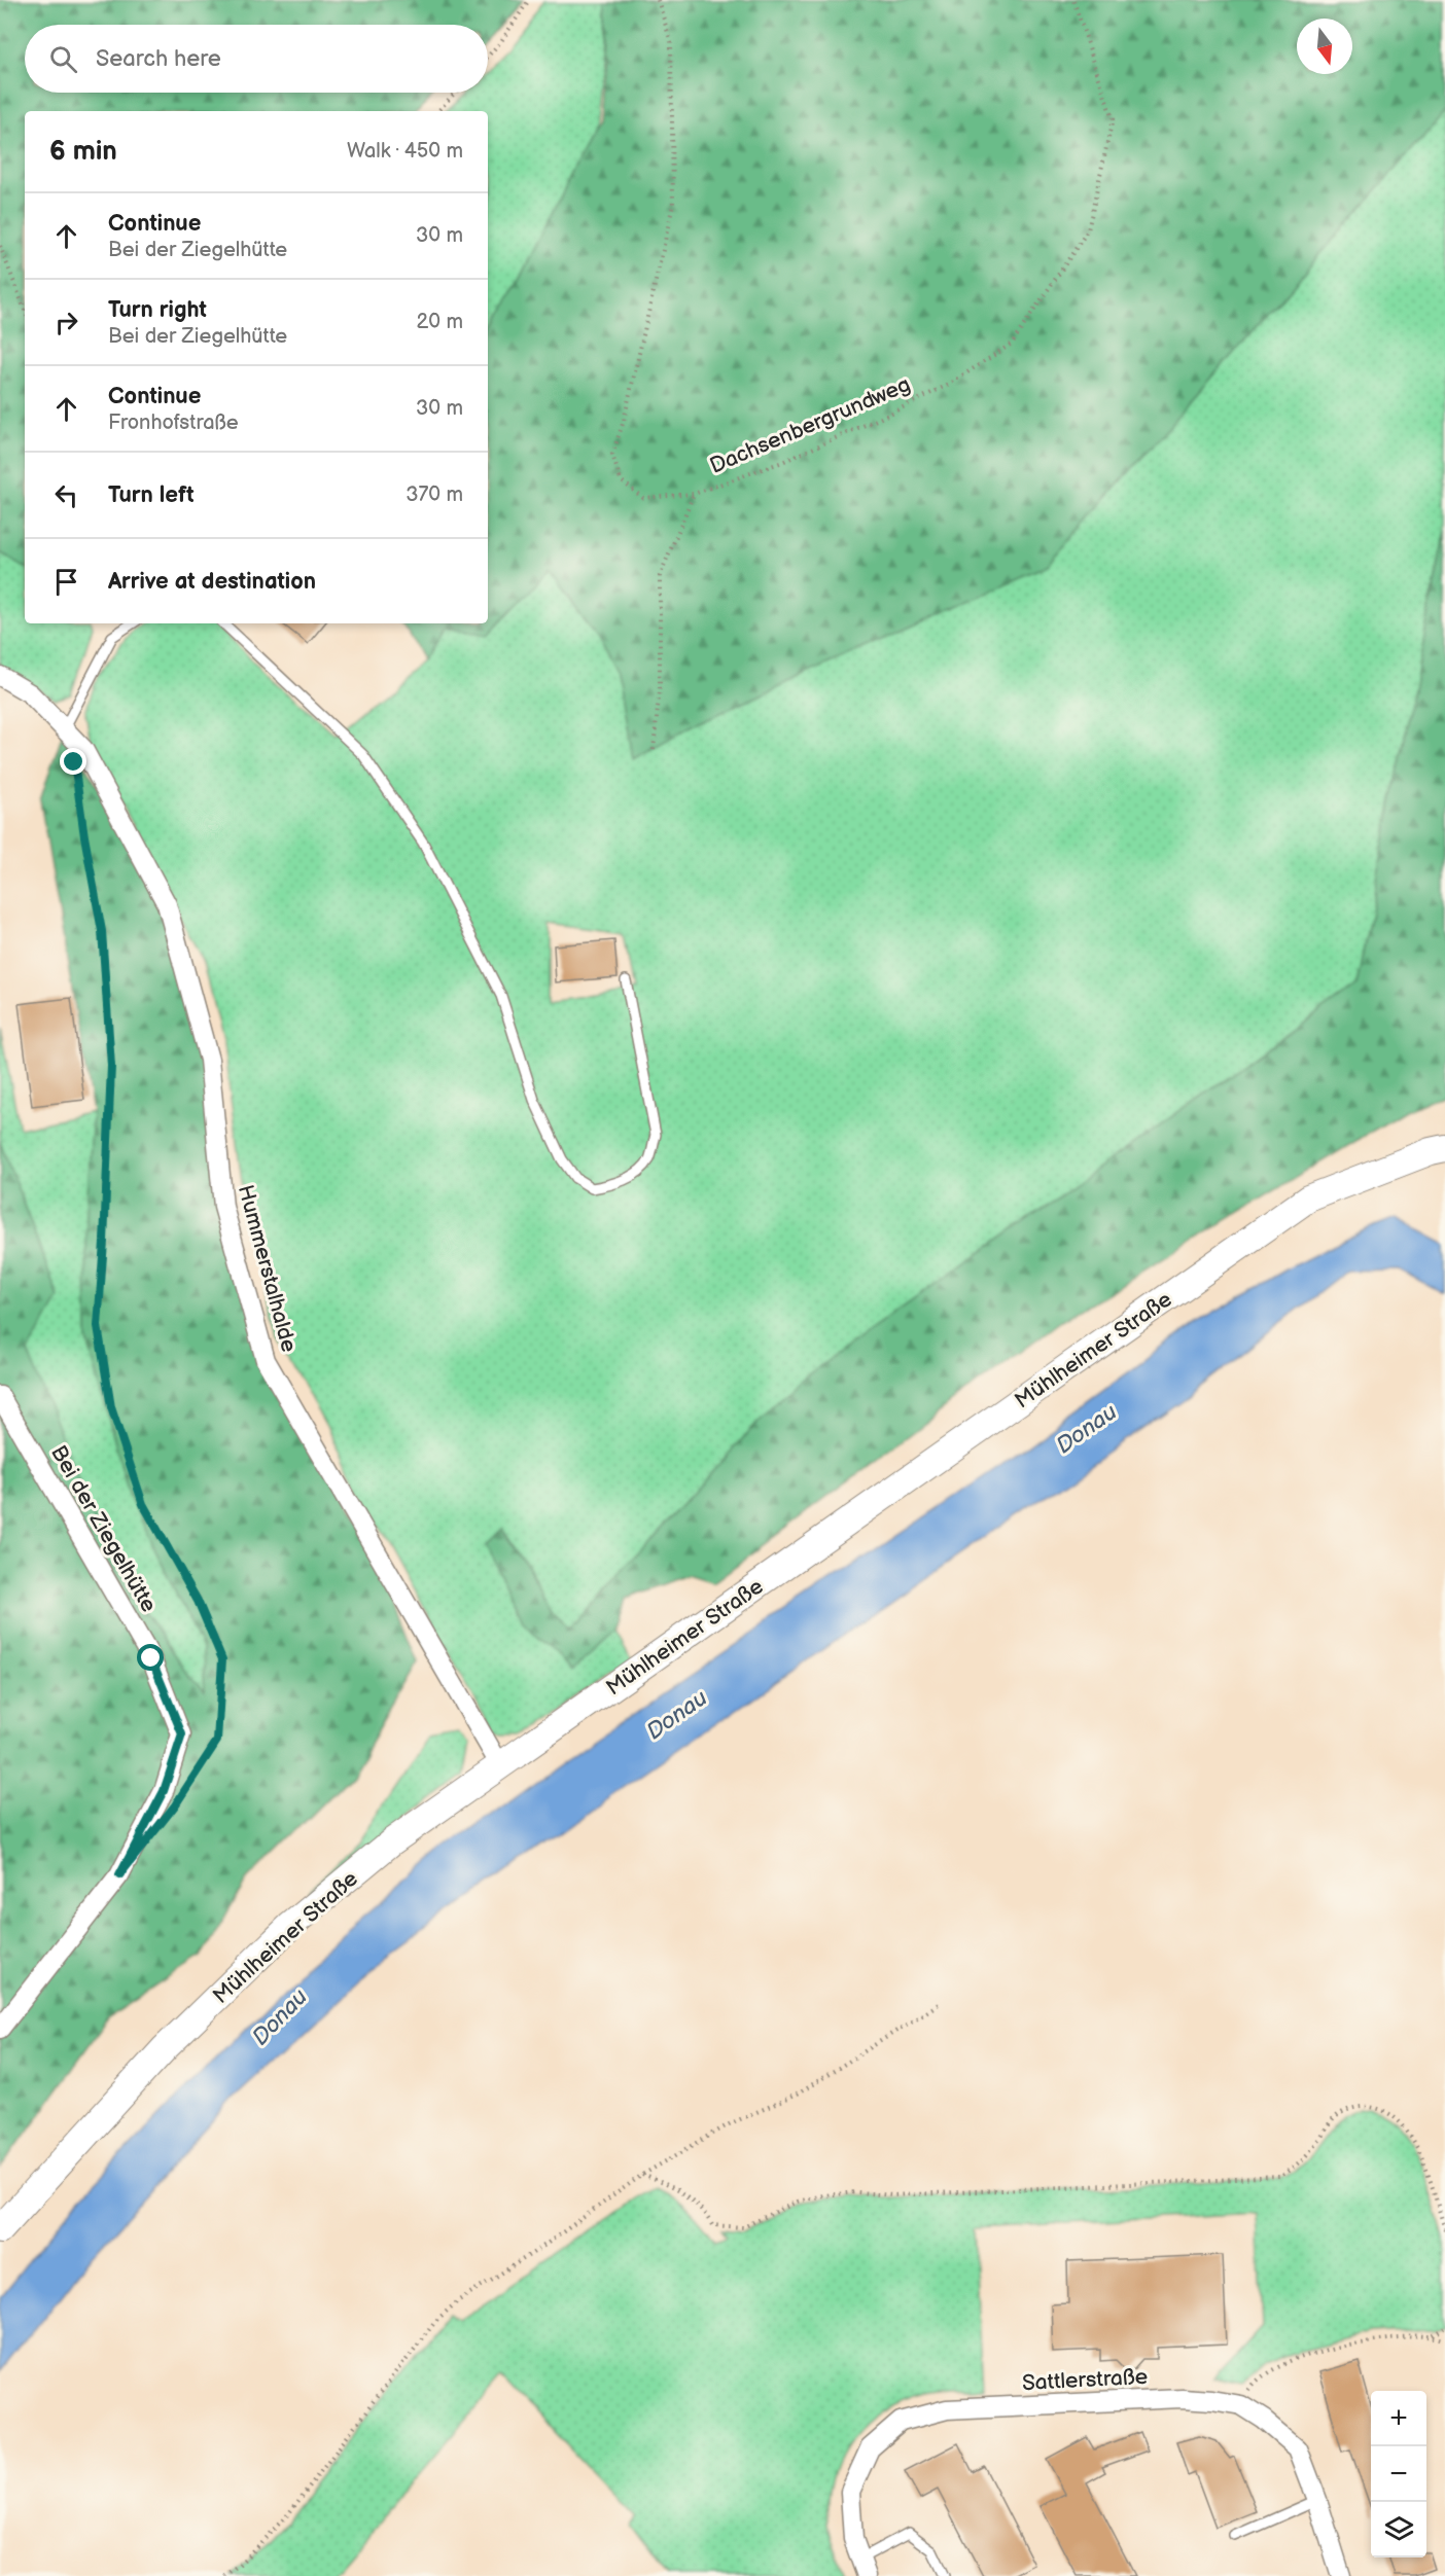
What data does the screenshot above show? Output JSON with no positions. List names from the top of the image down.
{
  "streets": {
    "main road": ["Mühlheimer Straße"],
    "street": ["Hummerstalhalde", "Bei der Ziegelhütte", "Sattlerstraße"],
    "path": ["Dachsenbergrundweg"]
  },
  "crossings": [
    ["Hummerstalhalde", "Mühlheimer Straße"]
  ],
  "water": ["Donau"],
  "north": "bottom",
  "page": {
    "search": "Search here",
    "heading": ["6 min", "Walk · 450 m"],
    "list": [
      ["Continue", "Bei der Ziegelhütte", "30 m"],
      ["Turn right", "Bei der Ziegelhütte", "20 m"],
      ["Continue", "Fronhofstraße", "30 m"],
      ["Turn left", "370 m"],
      "Arrive at destination"
    ],
    "map_buttons": ["+", "−"]
  }
}
